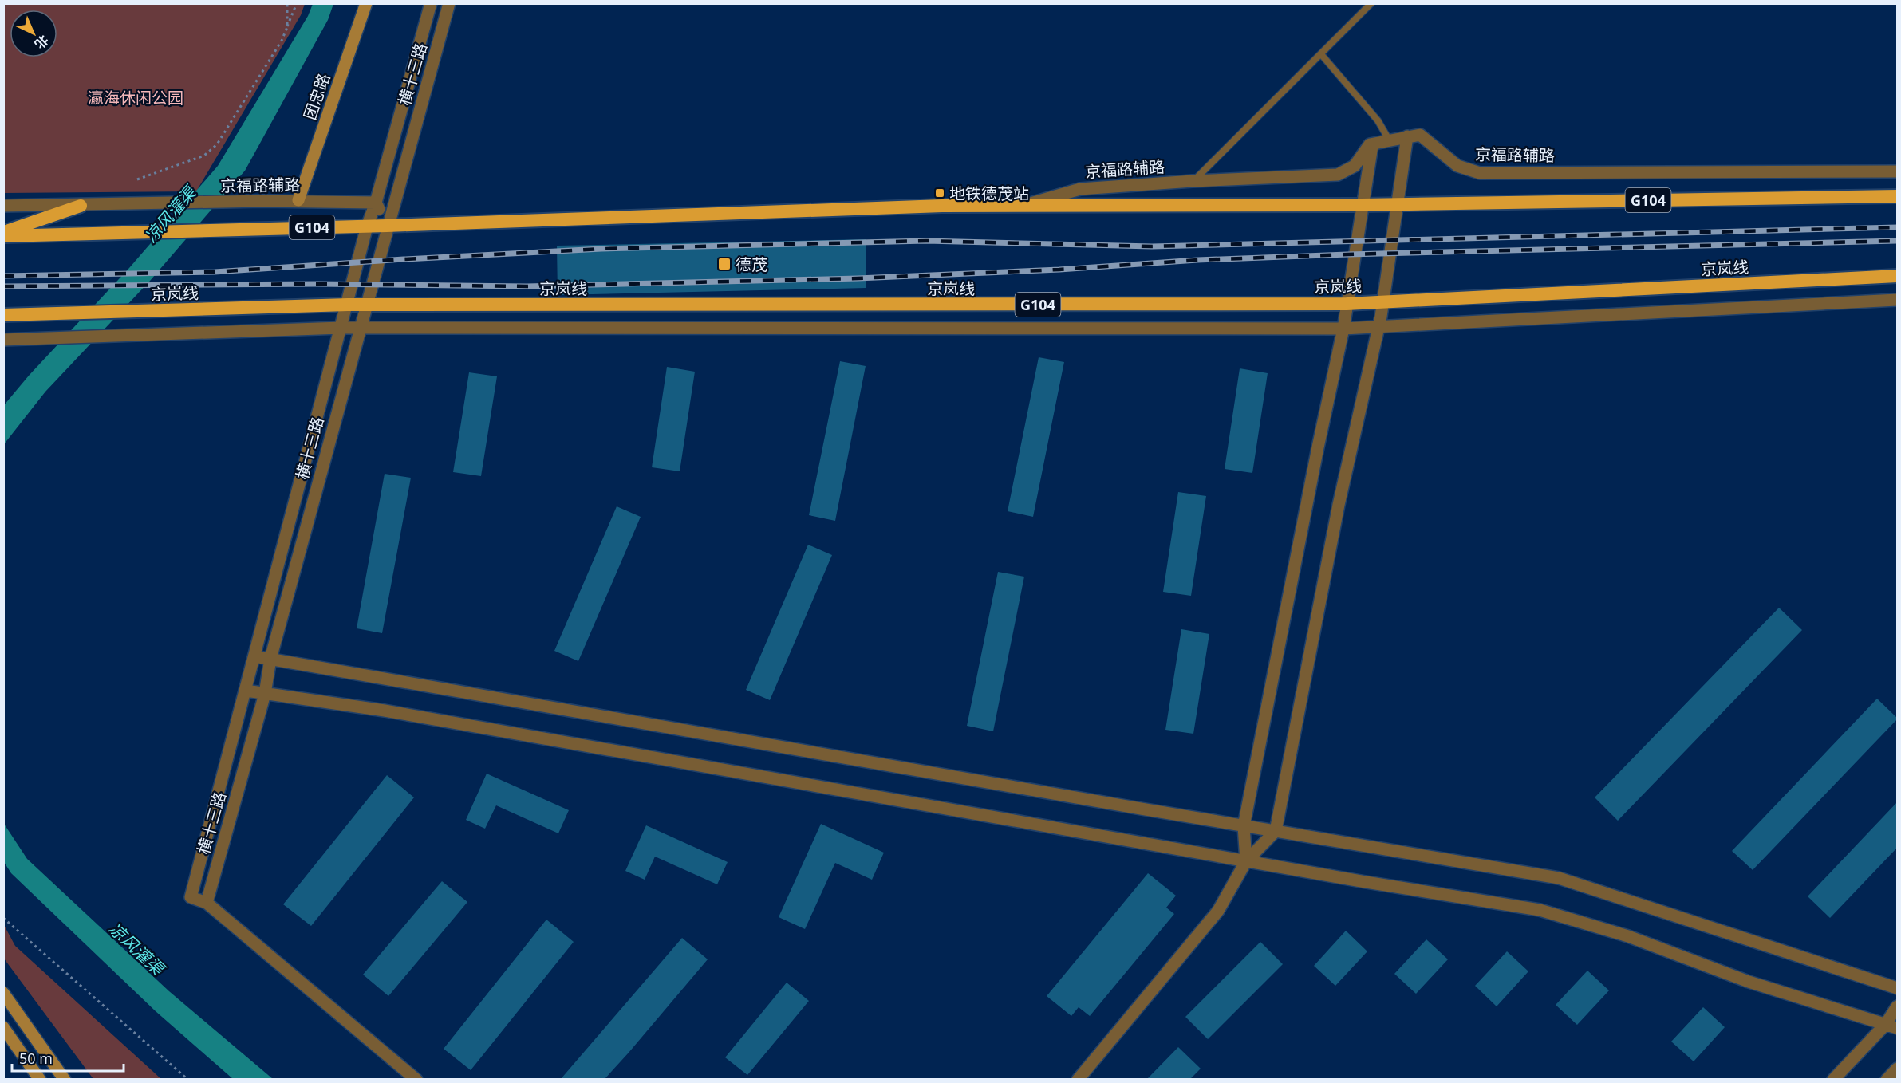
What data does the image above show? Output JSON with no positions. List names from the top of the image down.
{
  "streets": {
    "highway": ["G104", "京岚线"],
    "main road": ["团忠路"],
    "street": ["横十三路", "京福路辅路"]
  },
  "crossings": [
    ["横十三路", "京福路辅路"],
    ["横十三路", "G104"],
    ["横十三路", "京岚线"],
    ["团忠路", "京福路辅路"],
    ["京福路辅路", "G104"]
  ],
  "water": ["凉风灌渠"],
  "parks": ["瀛海休闲公园"],
  "places": {
    "transit": ["地铁德茂站", "德茂"]
  },
  "scale_bar": "50 m",
  "north": "bottom right"
}
